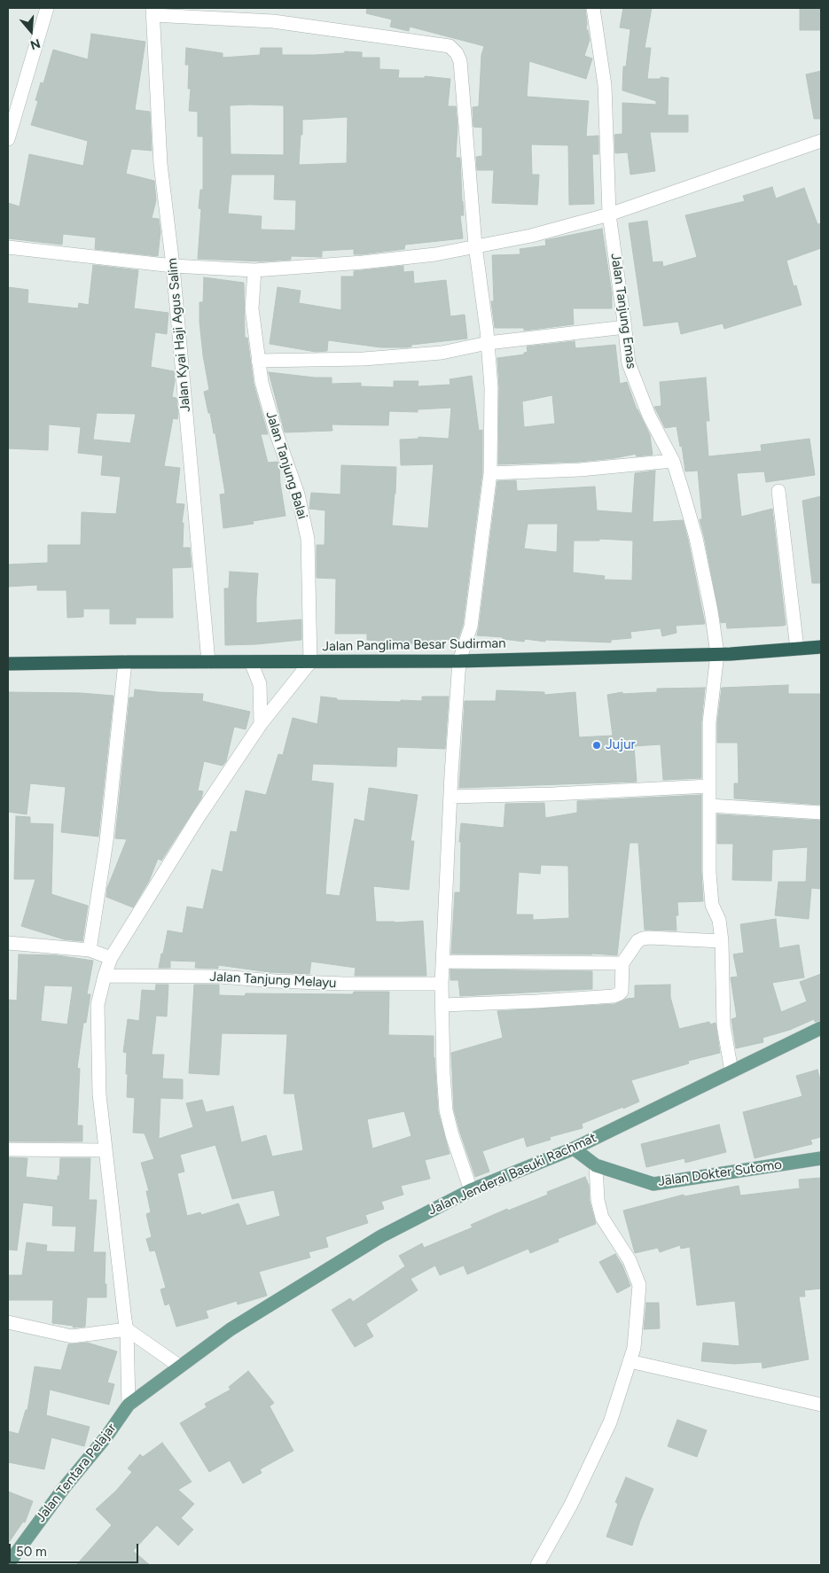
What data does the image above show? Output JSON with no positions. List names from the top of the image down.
{
  "streets": {
    "highway": ["Jalan Panglima Besar Sudirman"],
    "main road": ["Jalan Dokter Sutomo", "Jalan Jenderal Basuki Rachmat", "Jalan Tentara Pelajar"],
    "street": [
      "Jalan Tanjung Emas",
      "Jalan Kyai Haji Agus Salim",
      "Jalan Tanjung Balai",
      "Jalan Tanjung Melayu"
    ]
  },
  "crossings": [
    ["Jalan Tanjung Emas", "Jalan Panglima Besar Sudirman"],
    ["Jalan Tanjung Emas", "Jalan Jenderal Basuki Rachmat"],
    ["Jalan Kyai Haji Agus Salim", "Jalan Panglima Besar Sudirman"],
    ["Jalan Tanjung Balai", "Jalan Panglima Besar Sudirman"],
    ["Jalan Dokter Sutomo", "Jalan Jenderal Basuki Rachmat"],
    ["Jalan Jenderal Basuki Rachmat", "Jalan Tentara Pelajar"]
  ],
  "places": ["Jujur"],
  "scale_bar": "50 m",
  "north": "bottom"
}
